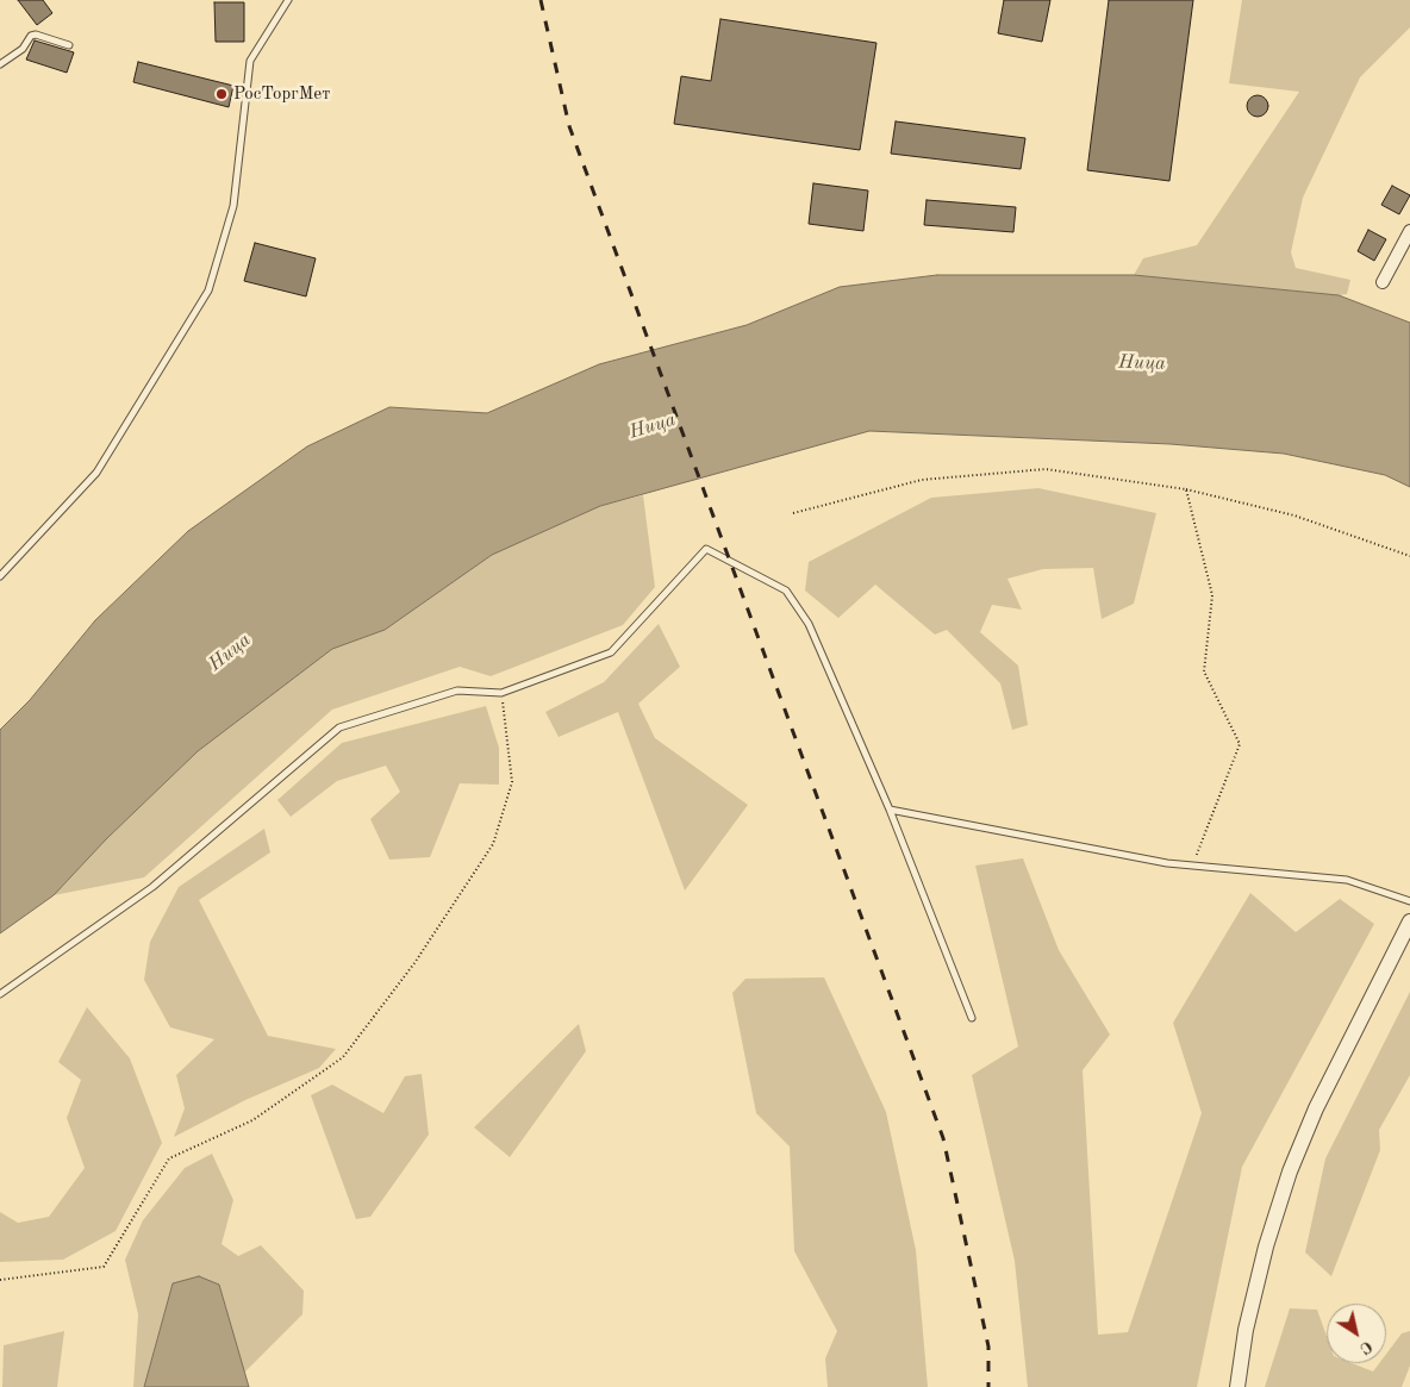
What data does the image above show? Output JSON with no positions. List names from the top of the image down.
{
  "water": ["Ница"],
  "places": ["РосТоргМет"],
  "north": "bottom right"
}
